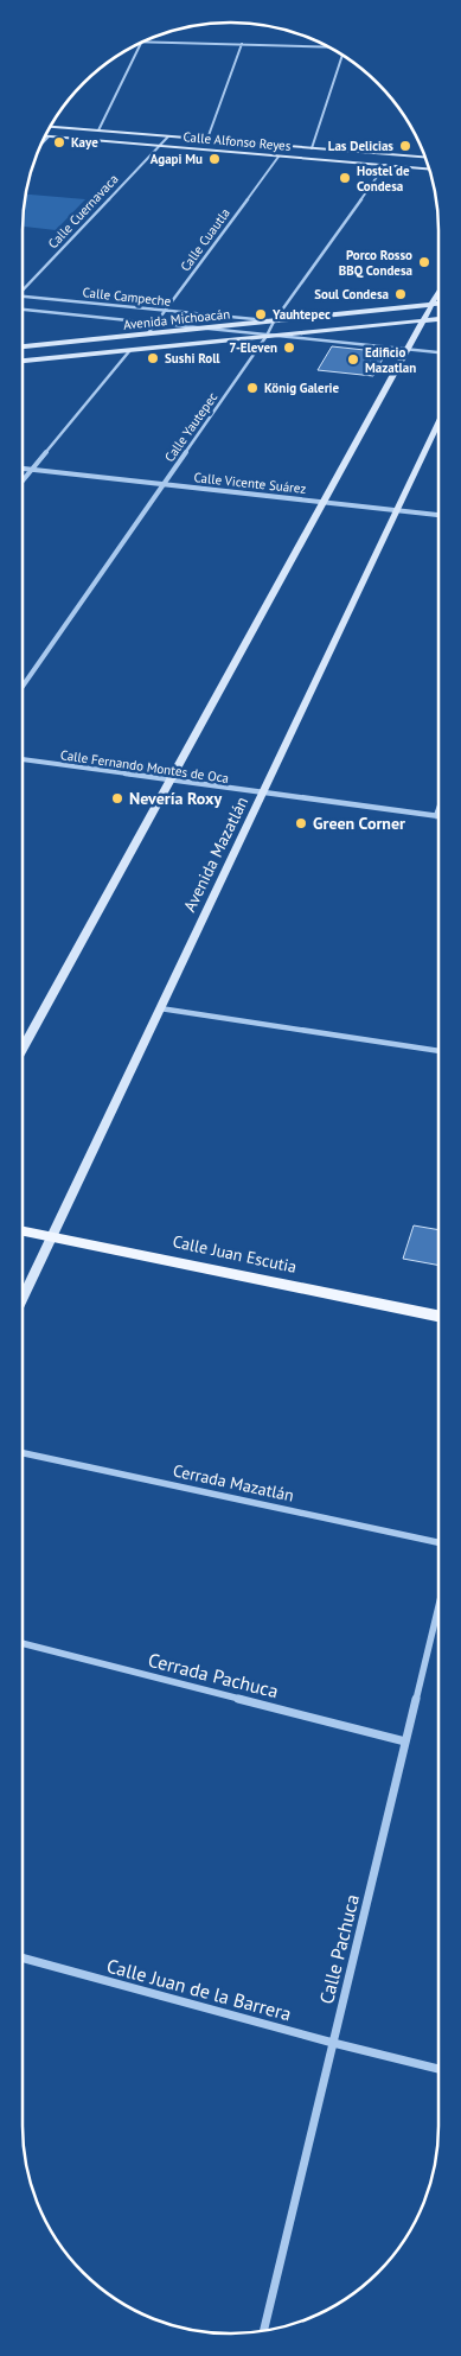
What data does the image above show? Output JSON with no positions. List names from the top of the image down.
{
  "streets": {
    "main road": [
      "Calle Alfonso Reyes",
      "Avenida Michoacán",
      "Avenida Mazatlán",
      "Calle Juan Escutia"
    ],
    "street": [
      "Calle Cuernavaca",
      "Calle Cuautla",
      "Calle Campeche",
      "Calle Yautepec",
      "Calle Vicente Suárez",
      "Calle Fernando Montes de Oca",
      "Cerrada Mazatlán",
      "Cerrada Pachuca",
      "Calle Pachuca",
      "Calle Juan de la Barrera"
    ]
  },
  "crossings": [
    ["Calle Alfonso Reyes", "Calle Cuernavaca"],
    ["Calle Alfonso Reyes", "Calle Cuautla"],
    ["Calle Alfonso Reyes", "Calle Yautepec"],
    ["Calle Cuautla", "Calle Campeche"],
    ["Calle Cuautla", "Avenida Michoacán"],
    ["Calle Campeche", "Avenida Michoacán"],
    ["Calle Campeche", "Calle Yautepec"],
    ["Avenida Michoacán", "Calle Yautepec"],
    ["Calle Yautepec", "Calle Vicente Suárez"],
    ["Calle Vicente Suárez", "Avenida Mazatlán"],
    ["Calle Fernando Montes de Oca", "Avenida Mazatlán"],
    ["Avenida Mazatlán", "Calle Juan Escutia"],
    ["Cerrada Pachuca", "Calle Pachuca"],
    ["Calle Pachuca", "Calle Juan de la Barrera"]
  ],
  "places": [
    "Kaye",
    "Las Delicias",
    "Agapi Mu",
    "Hostel de Condesa",
    "Porco Rosso BBQ Condesa",
    "Soul Condesa",
    "Yauhtepec",
    "7-Eleven",
    "Sushi Roll",
    "Edificio Mazatlan",
    "König Galerie",
    "Nevería Roxy",
    "Green Corner"
  ]
}
